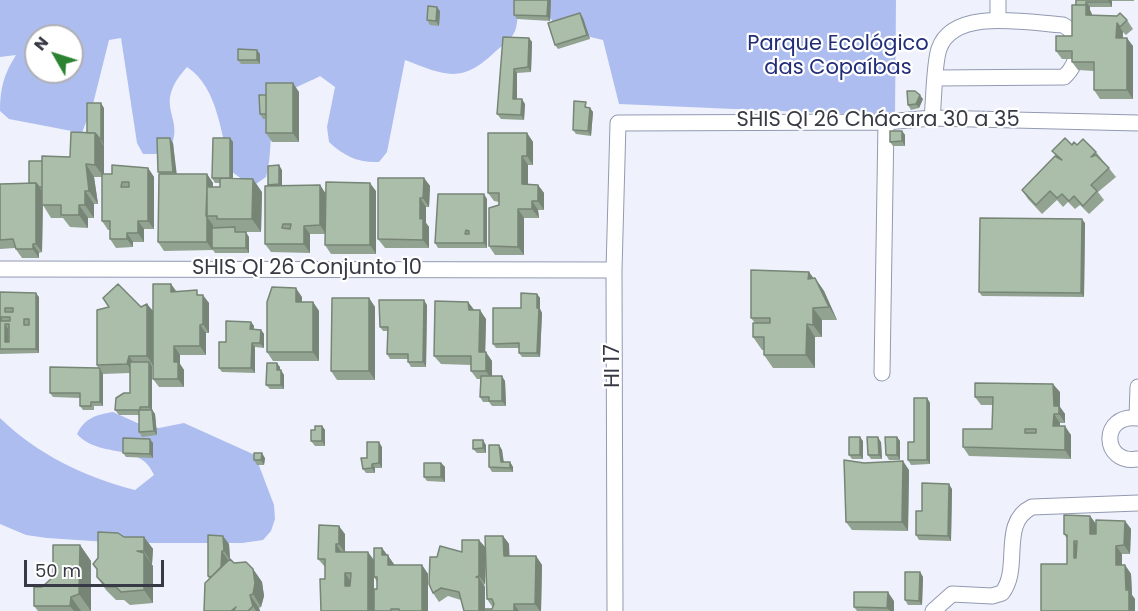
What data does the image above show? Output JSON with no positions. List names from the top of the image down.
{
  "streets": {
    "street": ["SHIS QI 26 Chácara 30 a 35", "SHIS QI 26 Conjunto 10", "HI 17"]
  },
  "crossings": [
    ["SHIS QI 26 Chácara 30 a 35", "HI 17"],
    ["SHIS QI 26 Conjunto 10", "HI 17"]
  ],
  "parks": ["Parque Ecológico das Copaíbas"],
  "scale_bar": "50 m",
  "north": "top left"
}
